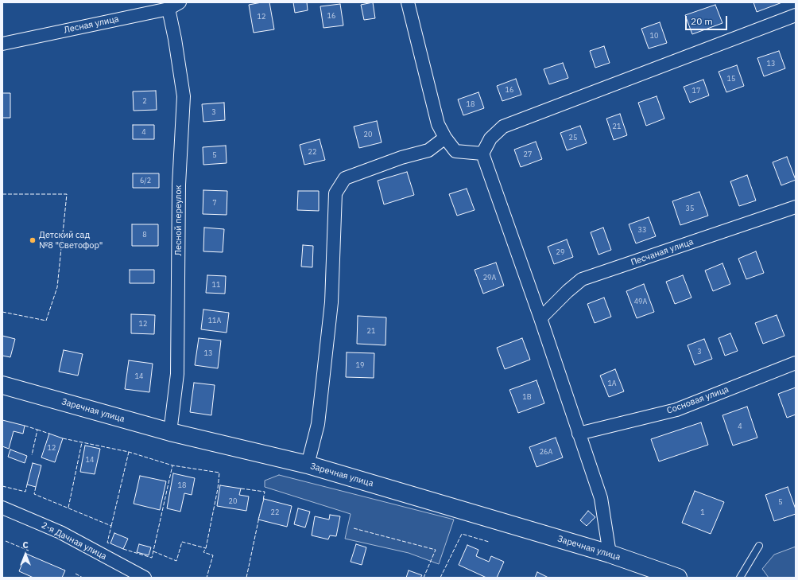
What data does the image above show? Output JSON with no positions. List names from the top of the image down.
{
  "streets": {
    "main road": ["Заречная улица"],
    "street": [
      "Лесная улица",
      "Лесной переулок",
      "Песчаная улица",
      "Сосновая улица",
      "2-я Дачная улица"
    ]
  },
  "crossings": [
    ["Лесная улица", "Лесной переулок"],
    ["Лесной переулок", "Заречная улица"]
  ],
  "places": ["Детский сад №8 \"Светофор\""],
  "house_numbers": [
    "16",
    "12",
    "10",
    "13",
    "15",
    "16",
    "17",
    "2",
    "18",
    "3",
    "21",
    "4",
    "20",
    "25",
    "22",
    "27",
    "5",
    "6/2",
    "7",
    "35",
    "33",
    "8",
    "29",
    "29А",
    "11",
    "49А",
    "11А",
    "12",
    "21",
    "3",
    "13",
    "19",
    "14",
    "1А",
    "1В",
    "4",
    "12",
    "26А",
    "14",
    "18",
    "20",
    "5",
    "22",
    "1"
  ],
  "scale_bar": "20 m",
  "north": "top"
}
